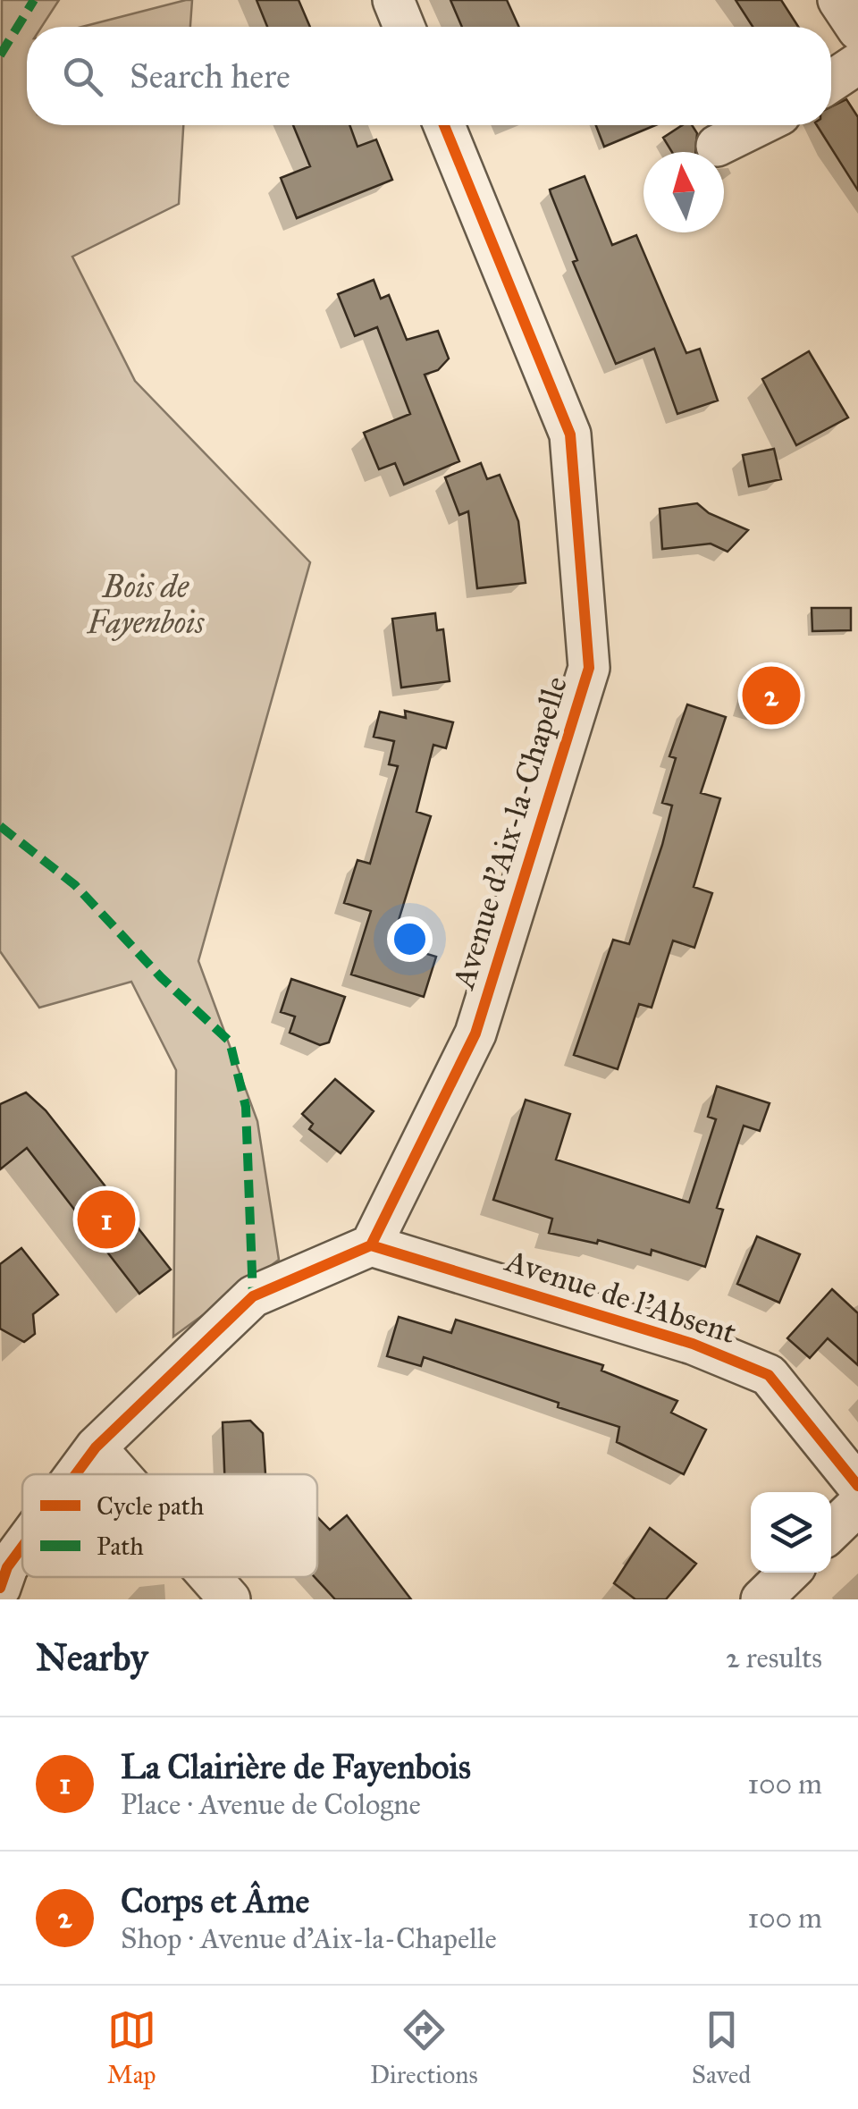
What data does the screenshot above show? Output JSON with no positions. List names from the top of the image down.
{
  "streets": {
    "street": ["Avenue d'Aix-la-Chapelle", "Avenue de l'Absent"]
  },
  "crossings": [
    ["Avenue d'Aix-la-Chapelle", "Avenue de l'Absent"]
  ],
  "parks": ["Bois de Fayenbois"],
  "legend": ["Cycle path", "Path"],
  "north": "top",
  "page": {
    "search": "Search here",
    "pins": ["2", "1"],
    "heading": ["Nearby", "2 results"],
    "list": [
      {
        "mark": "1",
        "name": "La Clairière de Fayenbois",
        "note": "Place · Avenue de Cologne",
        "value": "100 m"
      },
      {
        "mark": "2",
        "name": "Corps et Âme",
        "note": "Shop · Avenue d'Aix-la-Chapelle",
        "value": "100 m"
      }
    ],
    "nav": ["Map", "Directions", "Saved"]
  }
}
